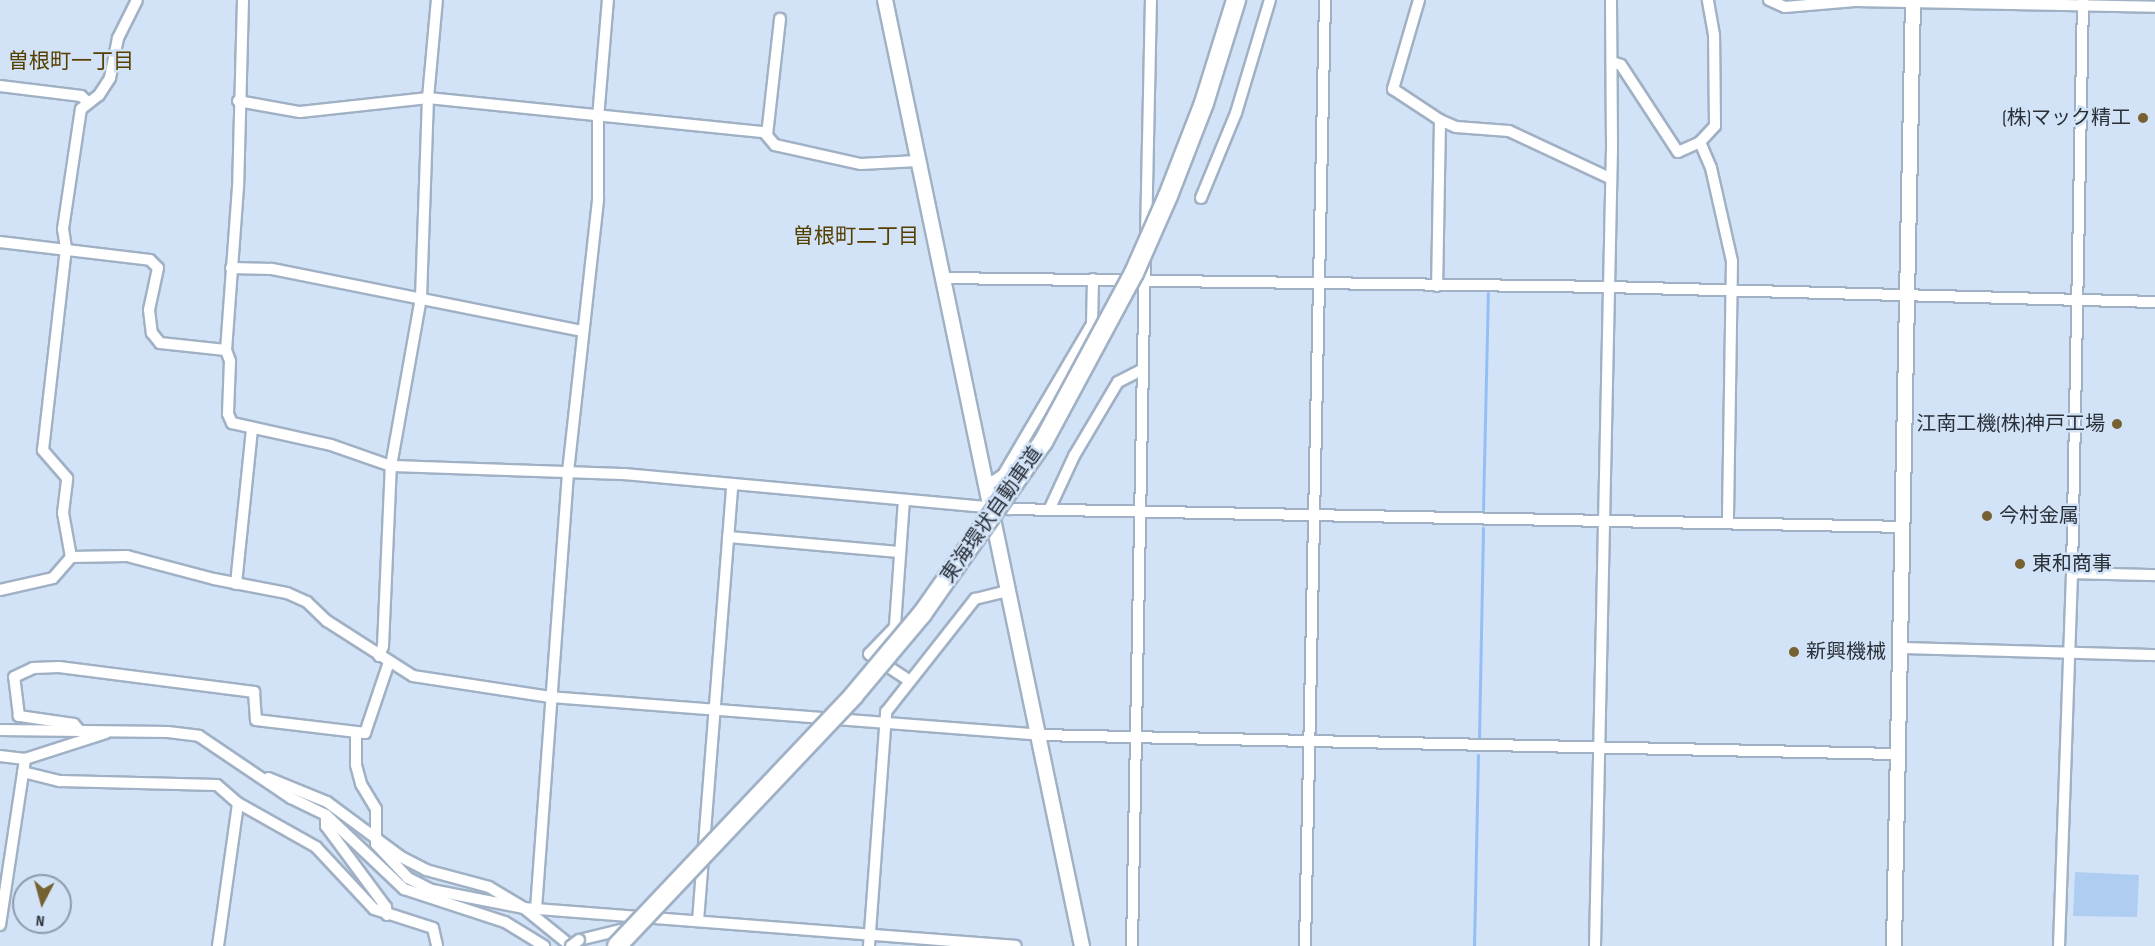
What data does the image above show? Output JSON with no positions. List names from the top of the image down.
{
  "streets": {
    "highway": ["東海環状自動車道"]
  },
  "districts": ["曽根町一丁目", "曽根町二丁目"],
  "places": [
    "(株)マック精工",
    "江南工機(株)神戸工場",
    "今村金属",
    "東和商事",
    "新興機械"
  ],
  "north": "bottom"
}
